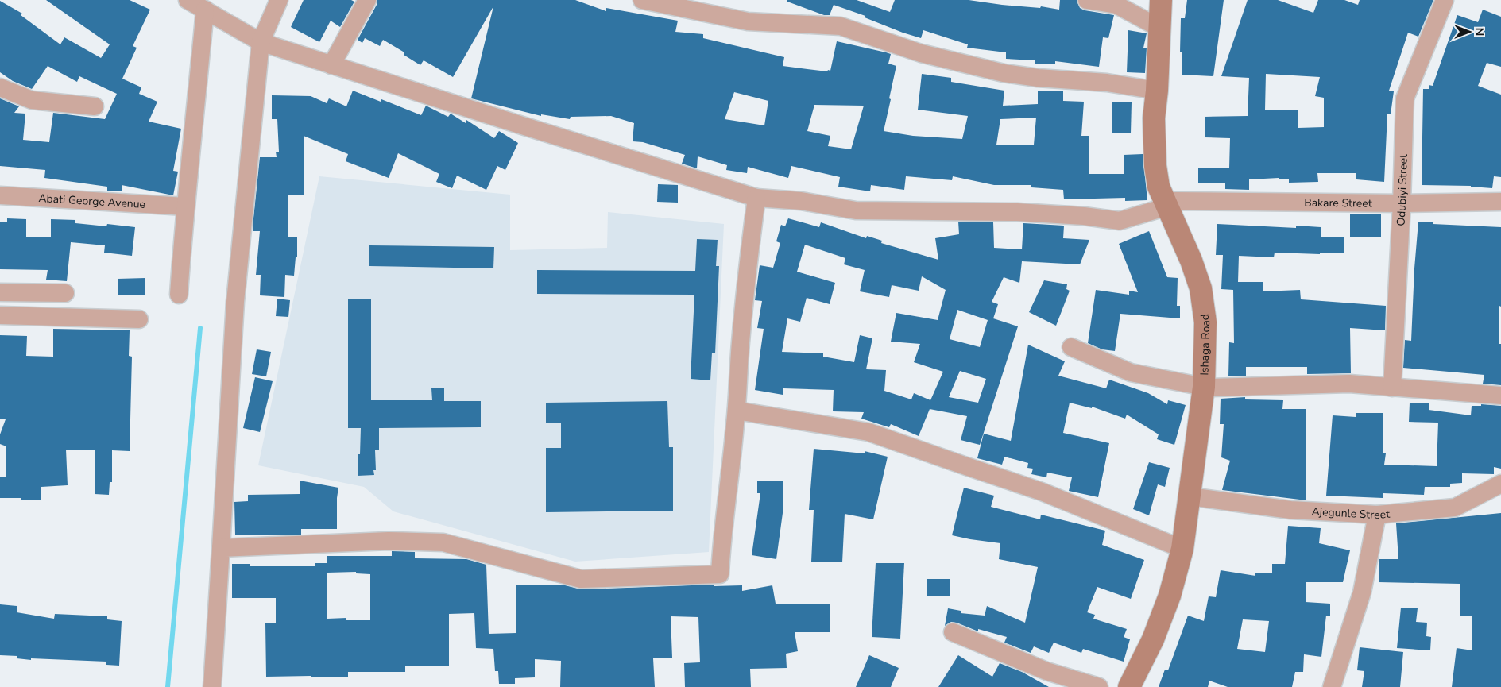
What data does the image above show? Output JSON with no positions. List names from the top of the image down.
{
  "streets": {
    "main road": ["Ishaga Road"],
    "street": [
      "Odubiyi Street",
      "Abati George Avenue",
      "Bakare Street",
      "Ajegunle Street"
    ]
  },
  "crossings": [
    ["Odubiyi Street", "Bakare Street"],
    ["Bakare Street", "Ishaga Road"],
    ["Ishaga Road", "Ajegunle Street"]
  ],
  "north": "right"
}
